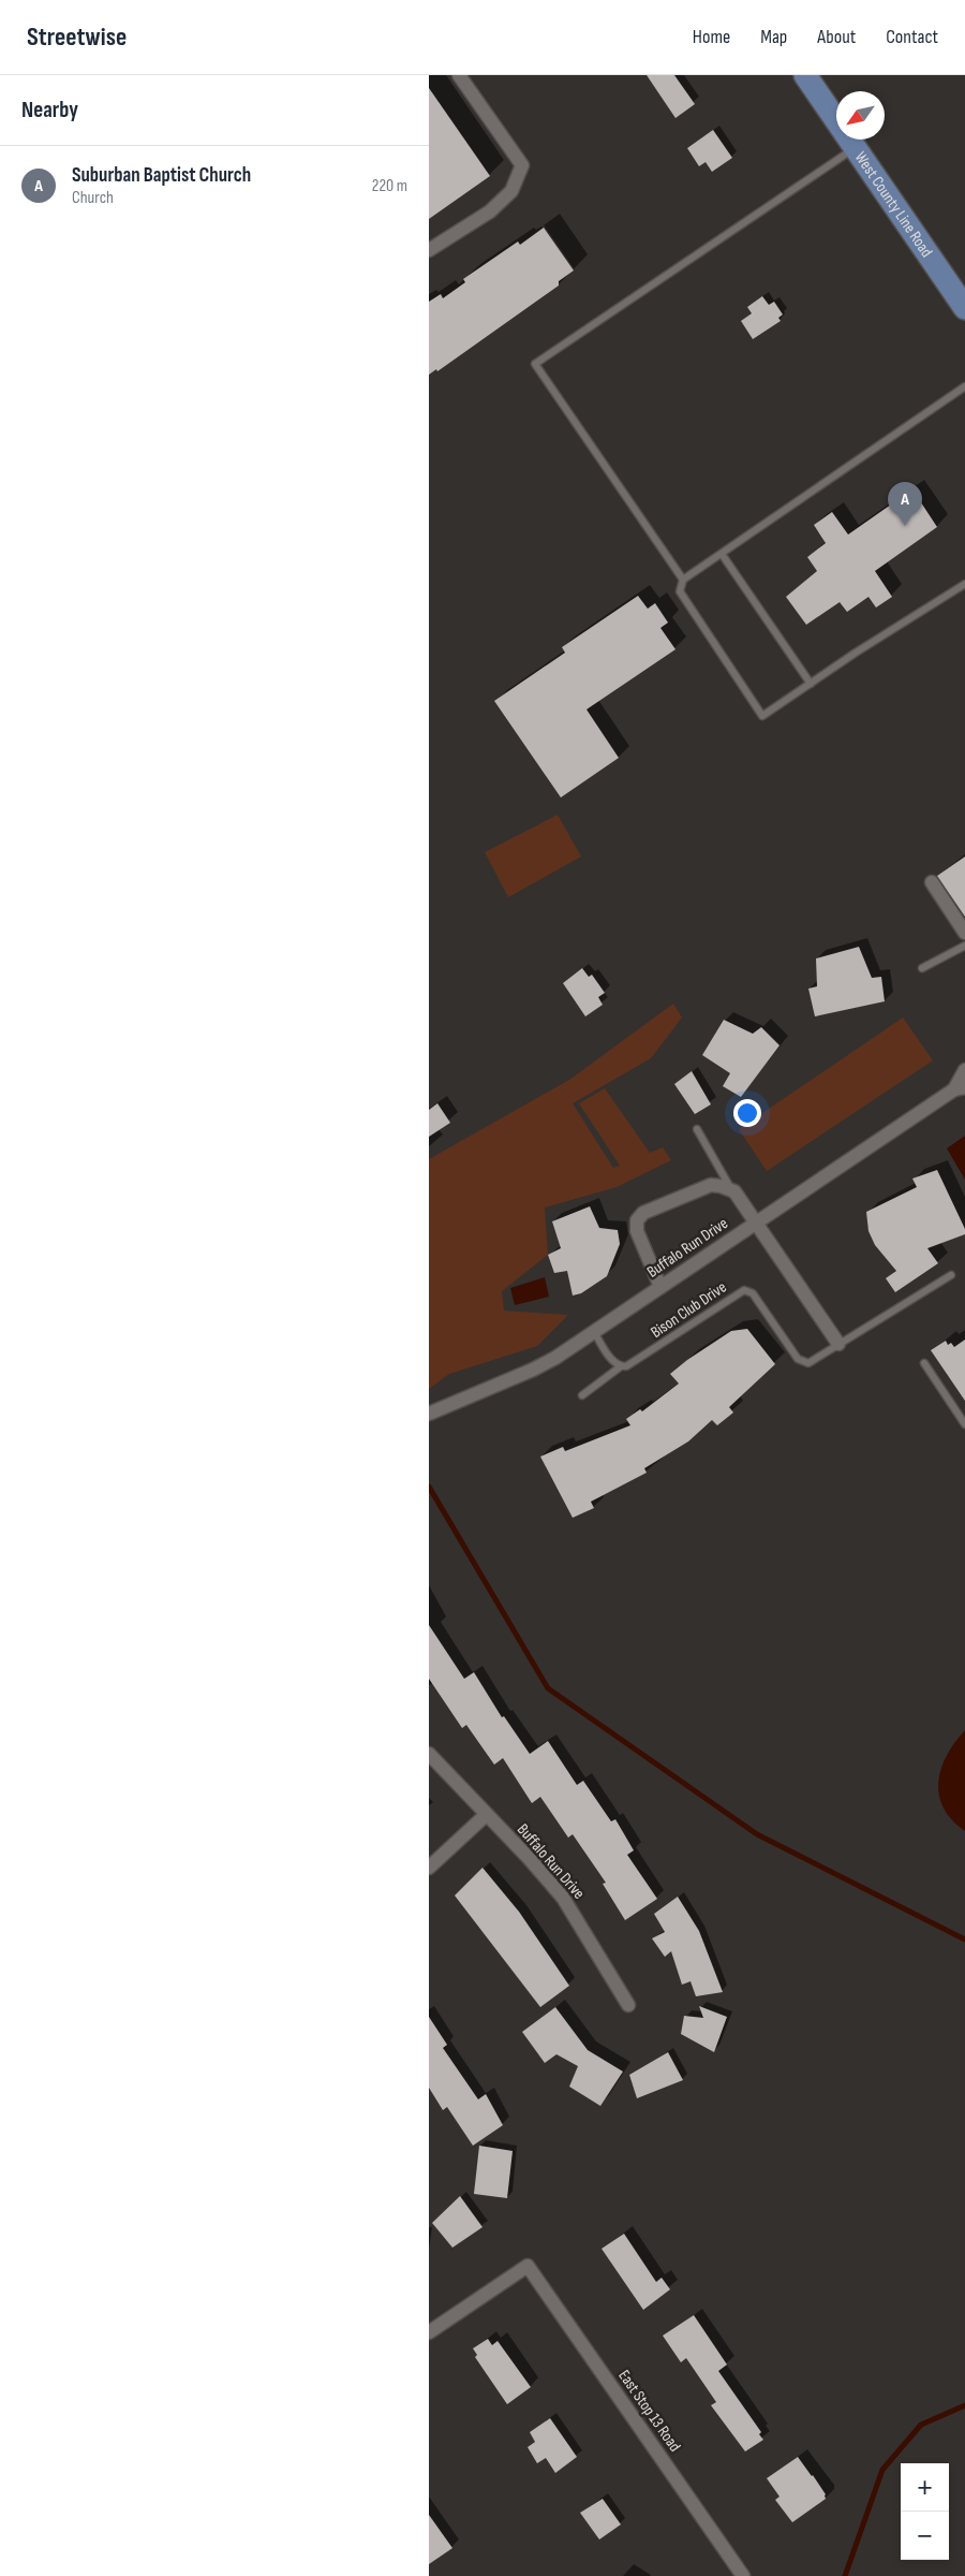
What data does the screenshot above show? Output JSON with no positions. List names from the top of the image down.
{
  "streets": {
    "main road": ["West County Line Road"],
    "street": ["Buffalo Run Drive", "East Stop 13 Road"],
    "lane": ["Bison Club Drive"]
  },
  "north": "bottom left",
  "page": {
    "header": "Streetwise",
    "nav": [
      "Home",
      "Map",
      "About",
      "Contact"
    ],
    "heading": "Nearby",
    "list": [
      {
        "mark": "A",
        "name": "Suburban Baptist Church",
        "note": "Church",
        "value": "220 m"
      }
    ],
    "pins": "A",
    "map_buttons": ["+", "−"]
  }
}
